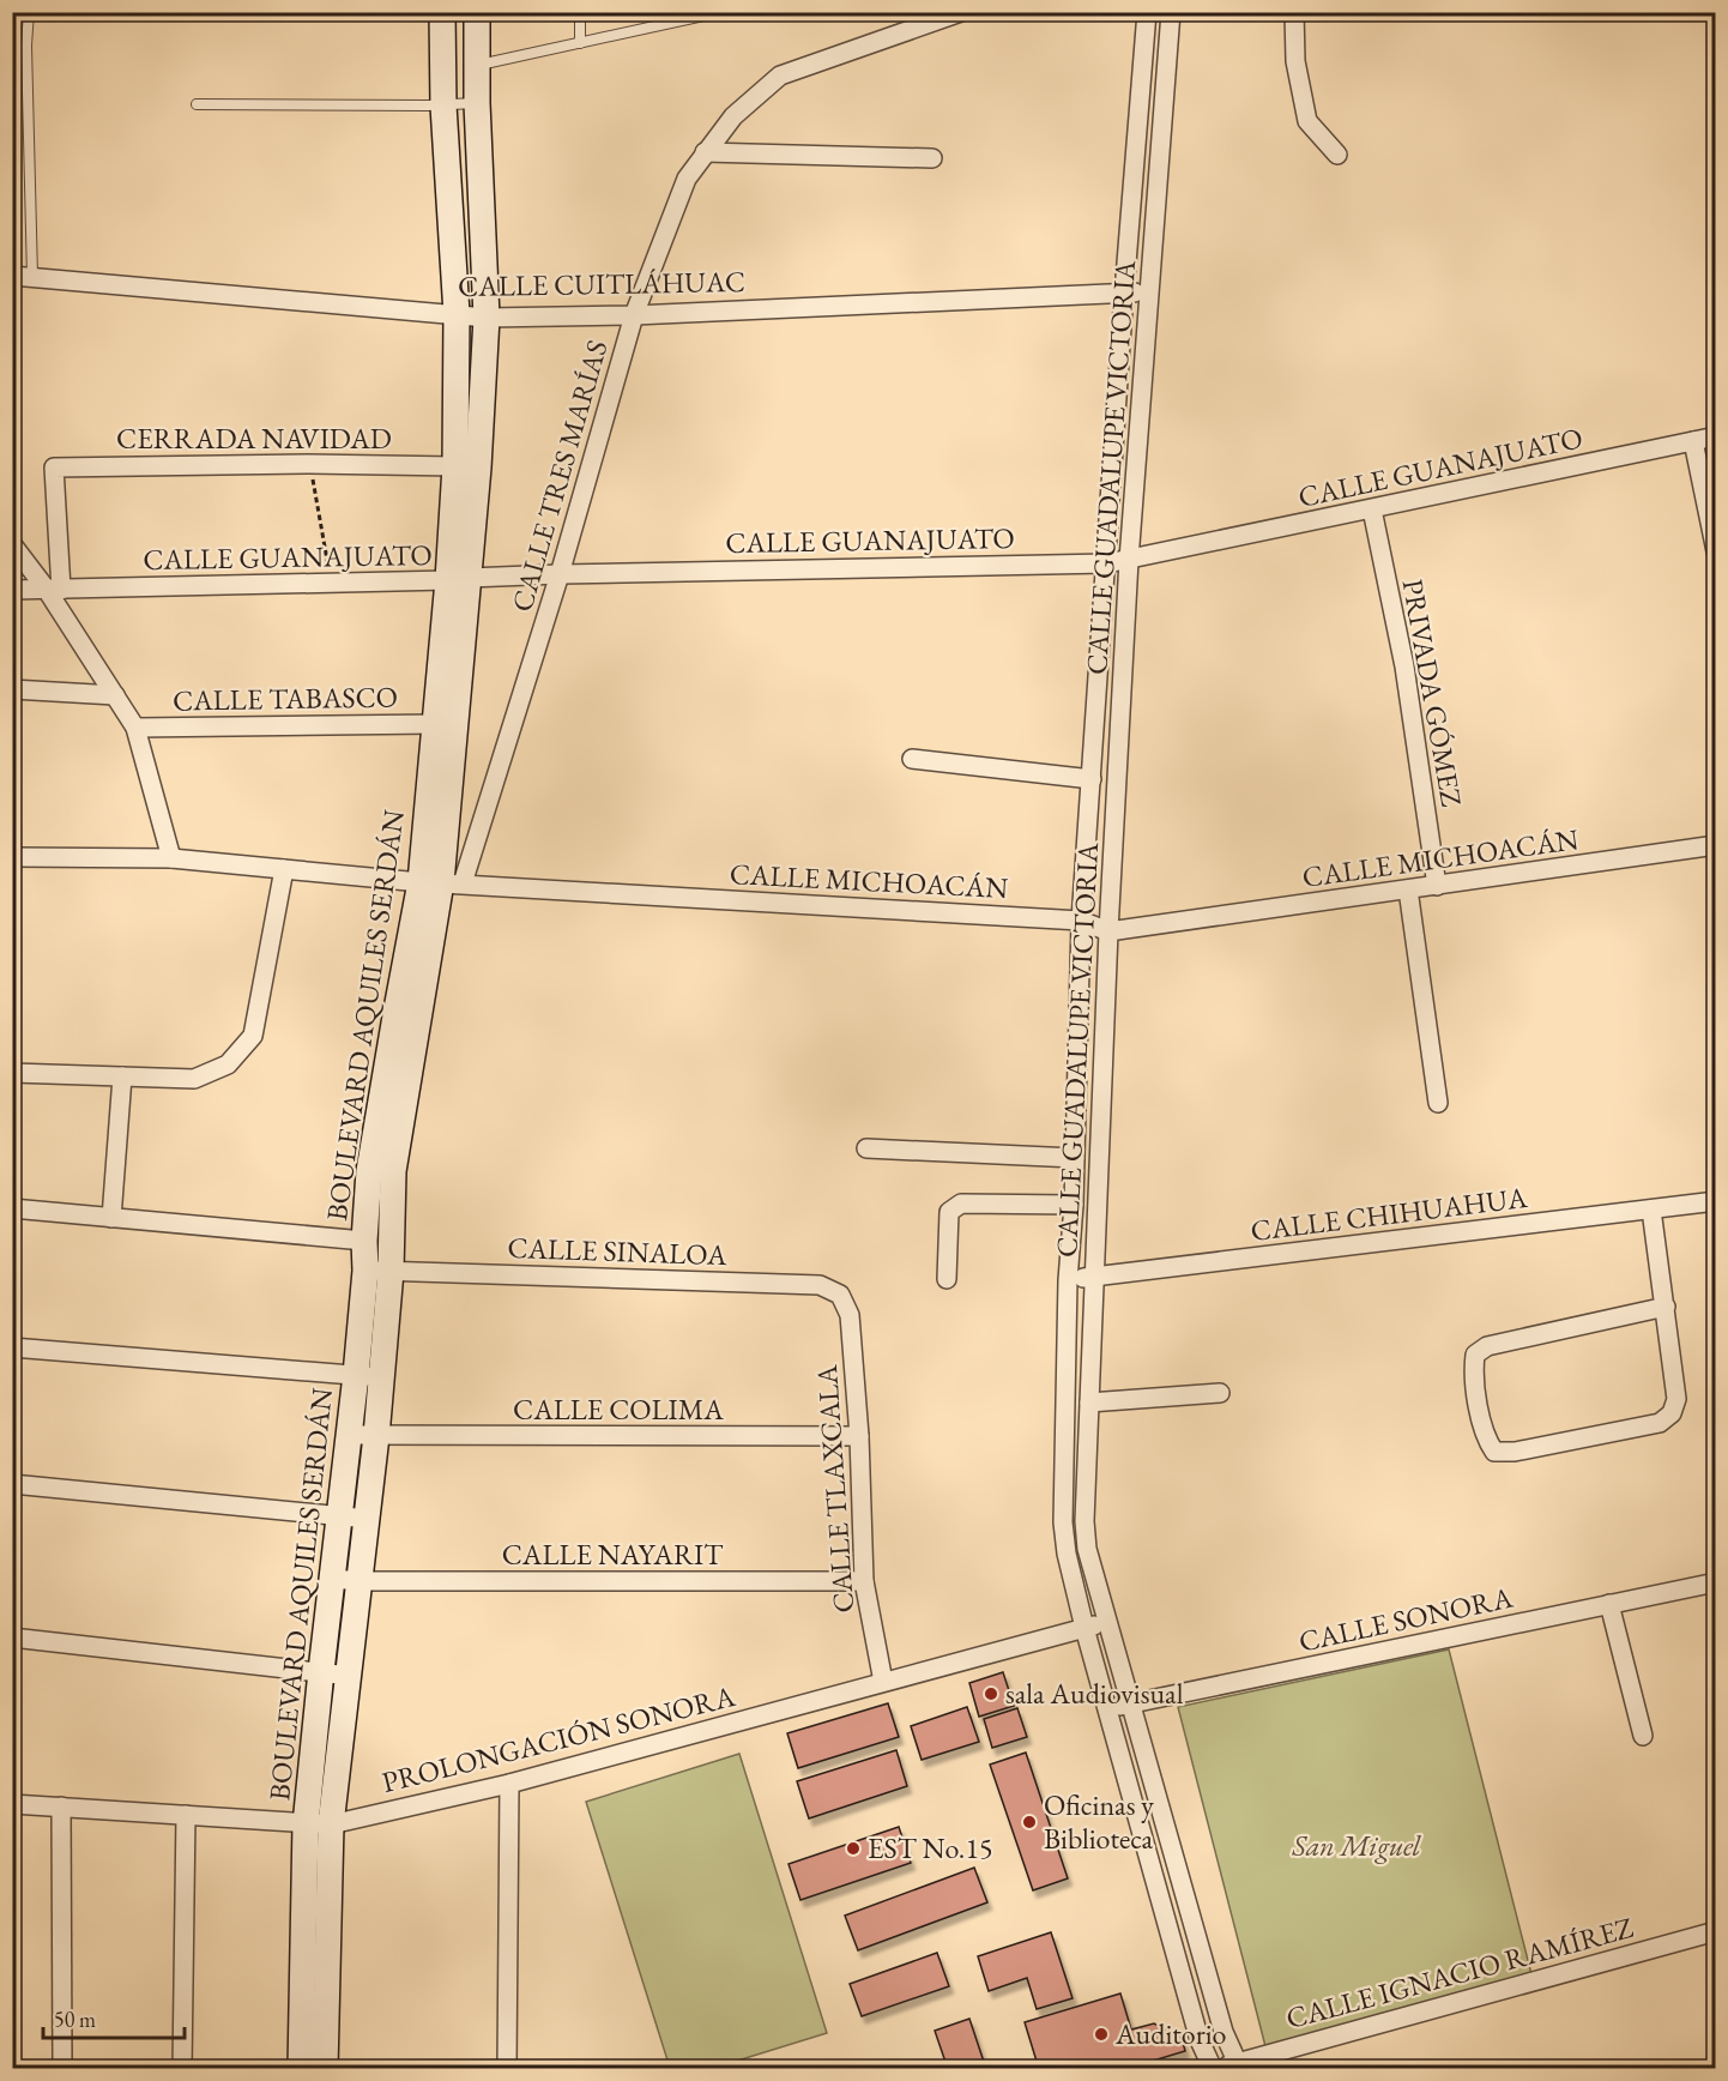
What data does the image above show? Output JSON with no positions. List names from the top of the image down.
{
  "streets": {
    "street": [
      "CALLE CUITLÁHUAC",
      "CERRADA NAVIDAD",
      "CALLE GUADALUPE VICTORIA",
      "CALLE GUANAJUATO",
      "CALLE TRES MARÍAS",
      "PRIVADA GÓMEZ",
      "CALLE TABASCO",
      "CALLE MICHOACÁN",
      "BOULEVARD AQUILES SERDÁN",
      "CALLE CHIHUAHUA",
      "CALLE SINALOA",
      "CALLE COLIMA",
      "CALLE TLAXCALA",
      "CALLE NAYARIT",
      "CALLE SONORA",
      "PROLONGACIÓN SONORA",
      "CALLE IGNACIO RAMÍREZ"
    ]
  },
  "crossings": [
    ["CALLE CUITLÁHUAC", "CALLE GUADALUPE VICTORIA"],
    ["CALLE CUITLÁHUAC", "CALLE TRES MARÍAS"],
    ["CALLE CUITLÁHUAC", "BOULEVARD AQUILES SERDÁN"],
    ["CERRADA NAVIDAD", "CALLE GUANAJUATO"],
    ["CERRADA NAVIDAD", "BOULEVARD AQUILES SERDÁN"],
    ["CALLE GUADALUPE VICTORIA", "CALLE GUANAJUATO"],
    ["CALLE GUADALUPE VICTORIA", "CALLE MICHOACÁN"],
    ["CALLE GUADALUPE VICTORIA", "CALLE CHIHUAHUA"],
    ["CALLE GUADALUPE VICTORIA", "CALLE SONORA"],
    ["CALLE GUADALUPE VICTORIA", "PROLONGACIÓN SONORA"],
    ["CALLE GUADALUPE VICTORIA", "CALLE IGNACIO RAMÍREZ"],
    ["CALLE GUANAJUATO", "CALLE TRES MARÍAS"],
    ["CALLE GUANAJUATO", "PRIVADA GÓMEZ"],
    ["CALLE GUANAJUATO", "BOULEVARD AQUILES SERDÁN"],
    ["CALLE TRES MARÍAS", "CALLE MICHOACÁN"],
    ["CALLE TRES MARÍAS", "BOULEVARD AQUILES SERDÁN"],
    ["PRIVADA GÓMEZ", "CALLE MICHOACÁN"],
    ["CALLE TABASCO", "BOULEVARD AQUILES SERDÁN"],
    ["CALLE MICHOACÁN", "BOULEVARD AQUILES SERDÁN"],
    ["BOULEVARD AQUILES SERDÁN", "CALLE SINALOA"],
    ["BOULEVARD AQUILES SERDÁN", "CALLE COLIMA"],
    ["BOULEVARD AQUILES SERDÁN", "CALLE NAYARIT"],
    ["BOULEVARD AQUILES SERDÁN", "PROLONGACIÓN SONORA"],
    ["CALLE SINALOA", "CALLE TLAXCALA"],
    ["CALLE COLIMA", "CALLE TLAXCALA"],
    ["CALLE TLAXCALA", "CALLE NAYARIT"],
    ["CALLE TLAXCALA", "PROLONGACIÓN SONORA"]
  ],
  "parks": ["San Miguel"],
  "places": [
    "sala Audiovisual",
    "Oficinas y Biblioteca",
    "EST No.15",
    "Auditorio"
  ],
  "scale_bar": "50 m"
}
